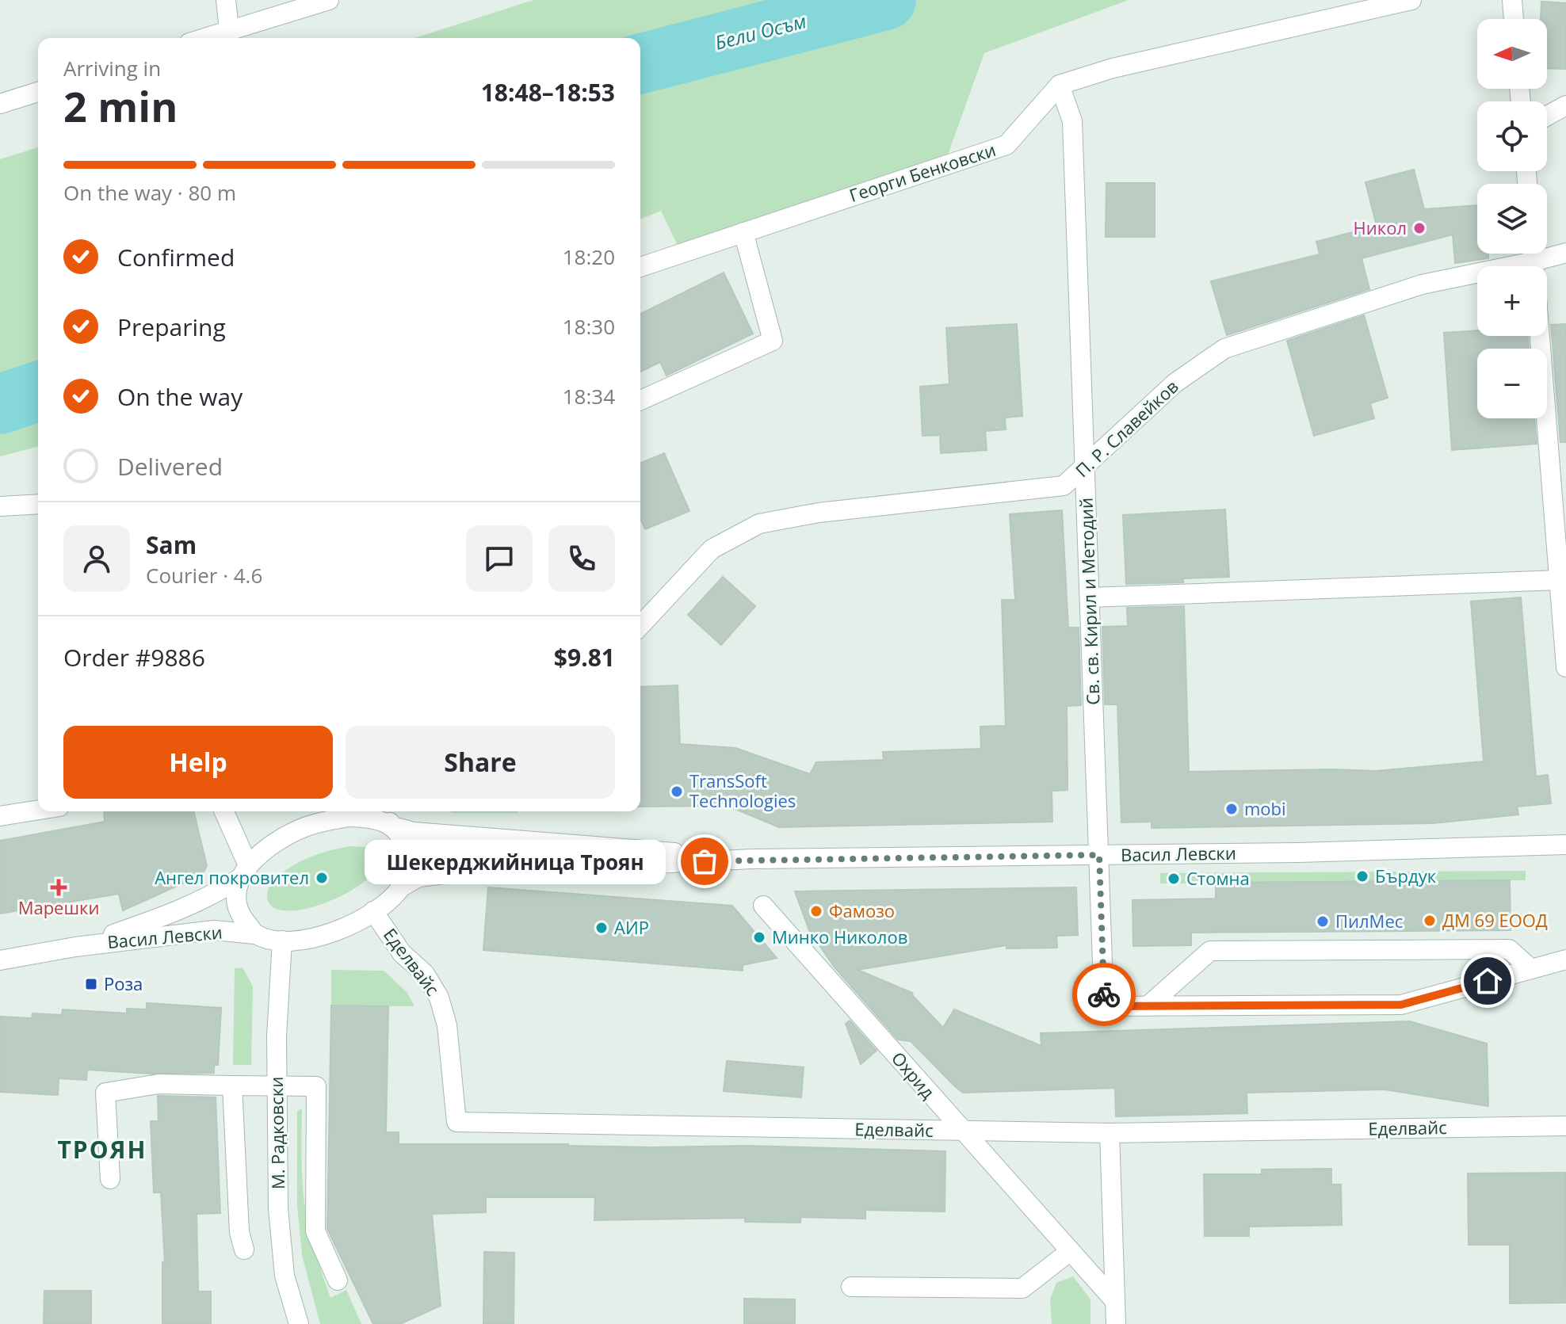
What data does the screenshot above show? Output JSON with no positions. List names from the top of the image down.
{
  "streets": {
    "street": [
      "Георги Бенковски",
      "П. Р. Славейков",
      "Св. св. Кирил и Методий",
      "Васил Левски",
      "Еделвайс",
      "Охрид",
      "М. Радковски"
    ]
  },
  "crossings": [
    ["Георги Бенковски", "Св. св. Кирил и Методий"],
    ["П. Р. Славейков", "Св. св. Кирил и Методий"],
    ["Св. св. Кирил и Методий", "Васил Левски"],
    ["Васил Левски", "Еделвайс"],
    ["Васил Левски", "М. Радковски"],
    ["Еделвайс", "Охрид"],
    ["Еделвайс", "М. Радковски"]
  ],
  "districts": ["ТРОЯН"],
  "water": ["Бели Осъм"],
  "places": {
    "other": [
      "Никол",
      "TransSoft Technologies",
      "mobi",
      "Шекерджийница Троян",
      "Бърдук",
      "Ангел покровител",
      "Стомна",
      "Фамозо",
      "ДМ 69 ЕООД",
      "ПилМес",
      "АИР",
      "Минко Николов"
    ],
    "health": ["Марешки"],
    "transit": ["Роза"]
  },
  "north": "left",
  "page": {
    "map_buttons": ["+", "−"],
    "heading": ["2 min", "Arriving in", "18:48–18:53"],
    "panel": [
      "Sam",
      "Courier · 4.6",
      "Order #9886",
      "$9.81"
    ],
    "bar": "On the way · 80 m",
    "list": [
      ["Confirmed", "18:20"],
      ["Preparing", "18:30"],
      ["On the way", "18:34"],
      "Delivered"
    ],
    "buttons": ["Help", "Share"],
    "bubble": "Шекерджийница Троян"
  }
}
